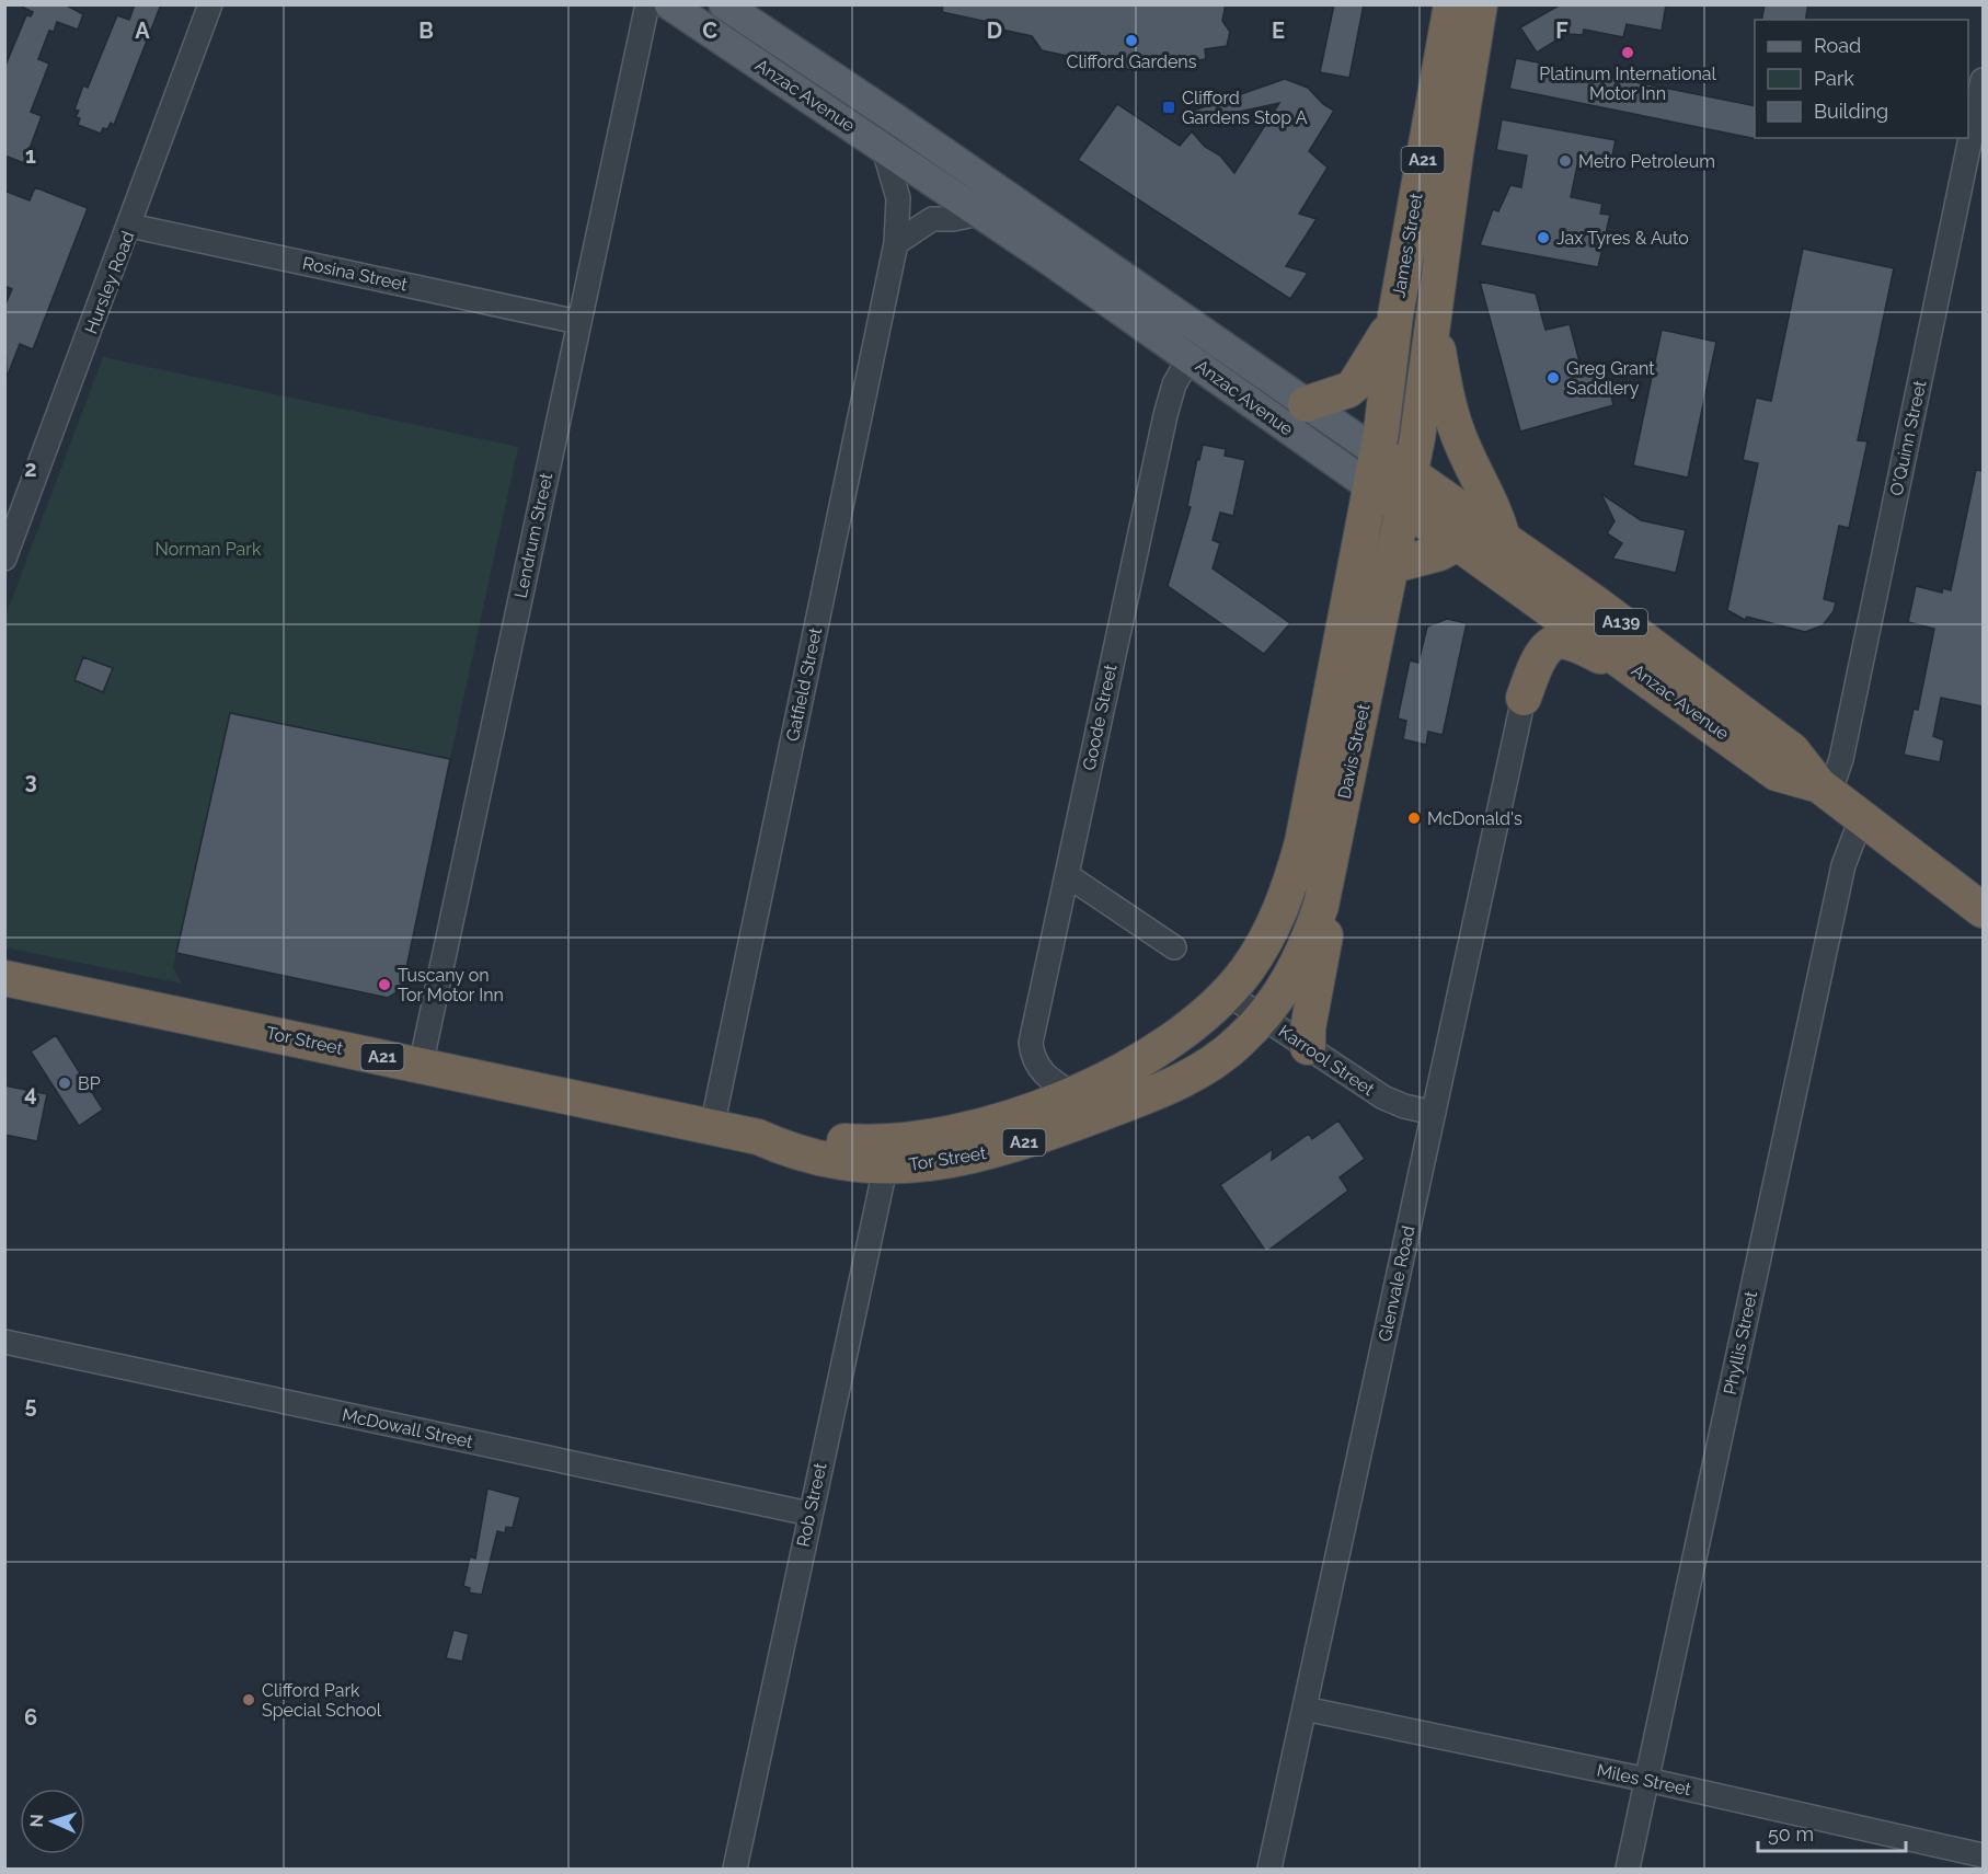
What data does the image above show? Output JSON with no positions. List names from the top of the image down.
{
  "streets": {
    "highway": [
      "Anzac Avenue",
      "A21",
      "James Street",
      "A139",
      "Davis Street",
      "Tor Street"
    ],
    "street": [
      "Rosina Street",
      "Hursley Road",
      "O'Quinn Street",
      "Lendrum Street",
      "Gatfield Street",
      "Goode Street",
      "Karrool Street",
      "Glenvale Road",
      "Phyllis Street",
      "McDowall Street",
      "Rob Street",
      "Miles Street"
    ]
  },
  "crossings": [
    ["Anzac Avenue", "James Street"],
    ["Anzac Avenue", "O'Quinn Street"],
    ["Anzac Avenue", "Gatfield Street"],
    ["Anzac Avenue", "Goode Street"],
    ["Anzac Avenue", "Davis Street"],
    ["Anzac Avenue", "Phyllis Street"],
    ["James Street", "Davis Street"],
    ["Rosina Street", "Hursley Road"],
    ["Rosina Street", "Lendrum Street"],
    ["Lendrum Street", "Tor Street"],
    ["Gatfield Street", "Tor Street"],
    ["Goode Street", "Tor Street"],
    ["Davis Street", "Tor Street"],
    ["Davis Street", "Karrool Street"],
    ["Tor Street", "Karrool Street"],
    ["Tor Street", "Rob Street"],
    ["Karrool Street", "Glenvale Road"],
    ["Glenvale Road", "Miles Street"],
    ["Phyllis Street", "Miles Street"],
    ["McDowall Street", "Rob Street"]
  ],
  "parks": ["Norman Park"],
  "places": {
    "other": [
      "Clifford Gardens",
      "Platinum International Motor Inn",
      "Metro Petroleum",
      "Jax Tyres & Auto",
      "Greg Grant Saddlery",
      "McDonald's",
      "Tuscany on Tor Motor Inn",
      "BP",
      "Clifford Park Special School"
    ],
    "transit": ["Clifford Gardens Stop A"]
  },
  "legend": ["Road", "Park", "Building"],
  "scale_bar": "50 m",
  "north": "left",
  "grid": {
    "columns": [
      "A",
      "B",
      "C",
      "D",
      "E",
      "F"
    ],
    "rows": [
      "1",
      "2",
      "3",
      "4",
      "5",
      "6"
    ]
  }
}
